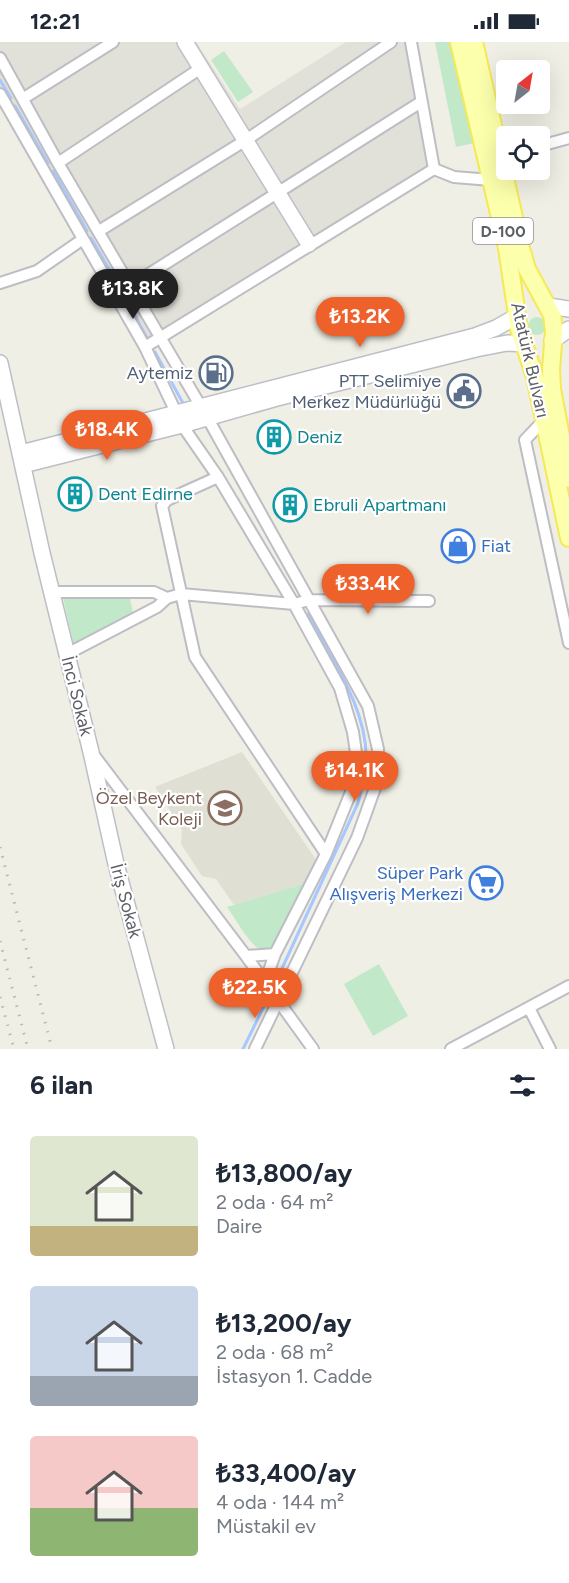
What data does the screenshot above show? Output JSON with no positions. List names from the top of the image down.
{
  "streets": {
    "main road": [
      "D-100",
      "Atatürk Bulvarı",
      "İnci Sokak",
      "İriş Sokak"
    ]
  },
  "crossings": [
    ["İnci Sokak", "İriş Sokak"]
  ],
  "places": {
    "fuel station": ["Aytemiz"],
    "public building": ["PTT Selimiye Merkez Müdürlüğü"],
    "building": ["Deniz", "Dent Edirne", "Ebruli Apartmanı"],
    "shop": ["Fiat"],
    "school or university": ["Özel Beykent Koleji"],
    "supermarket": ["Süper Park Alışveriş Merkezi"]
  },
  "north": "top right",
  "page": {
    "status": "12:21",
    "price": [
      "₺13.8K",
      "₺13.2K",
      "₺18.4K",
      "₺33.4K",
      "₺14.1K",
      "₺22.5K"
    ],
    "heading": "6 ilan",
    "list": [
      {
        "name": "₺13,800/ay",
        "note": "2 oda · 64 m² · Daire"
      },
      {
        "name": "₺13,200/ay",
        "note": "2 oda · 68 m² · İstasyon 1. Cadde"
      },
      {
        "name": "₺33,400/ay",
        "note": "4 oda · 144 m² · Müstakil ev"
      }
    ]
  }
}
